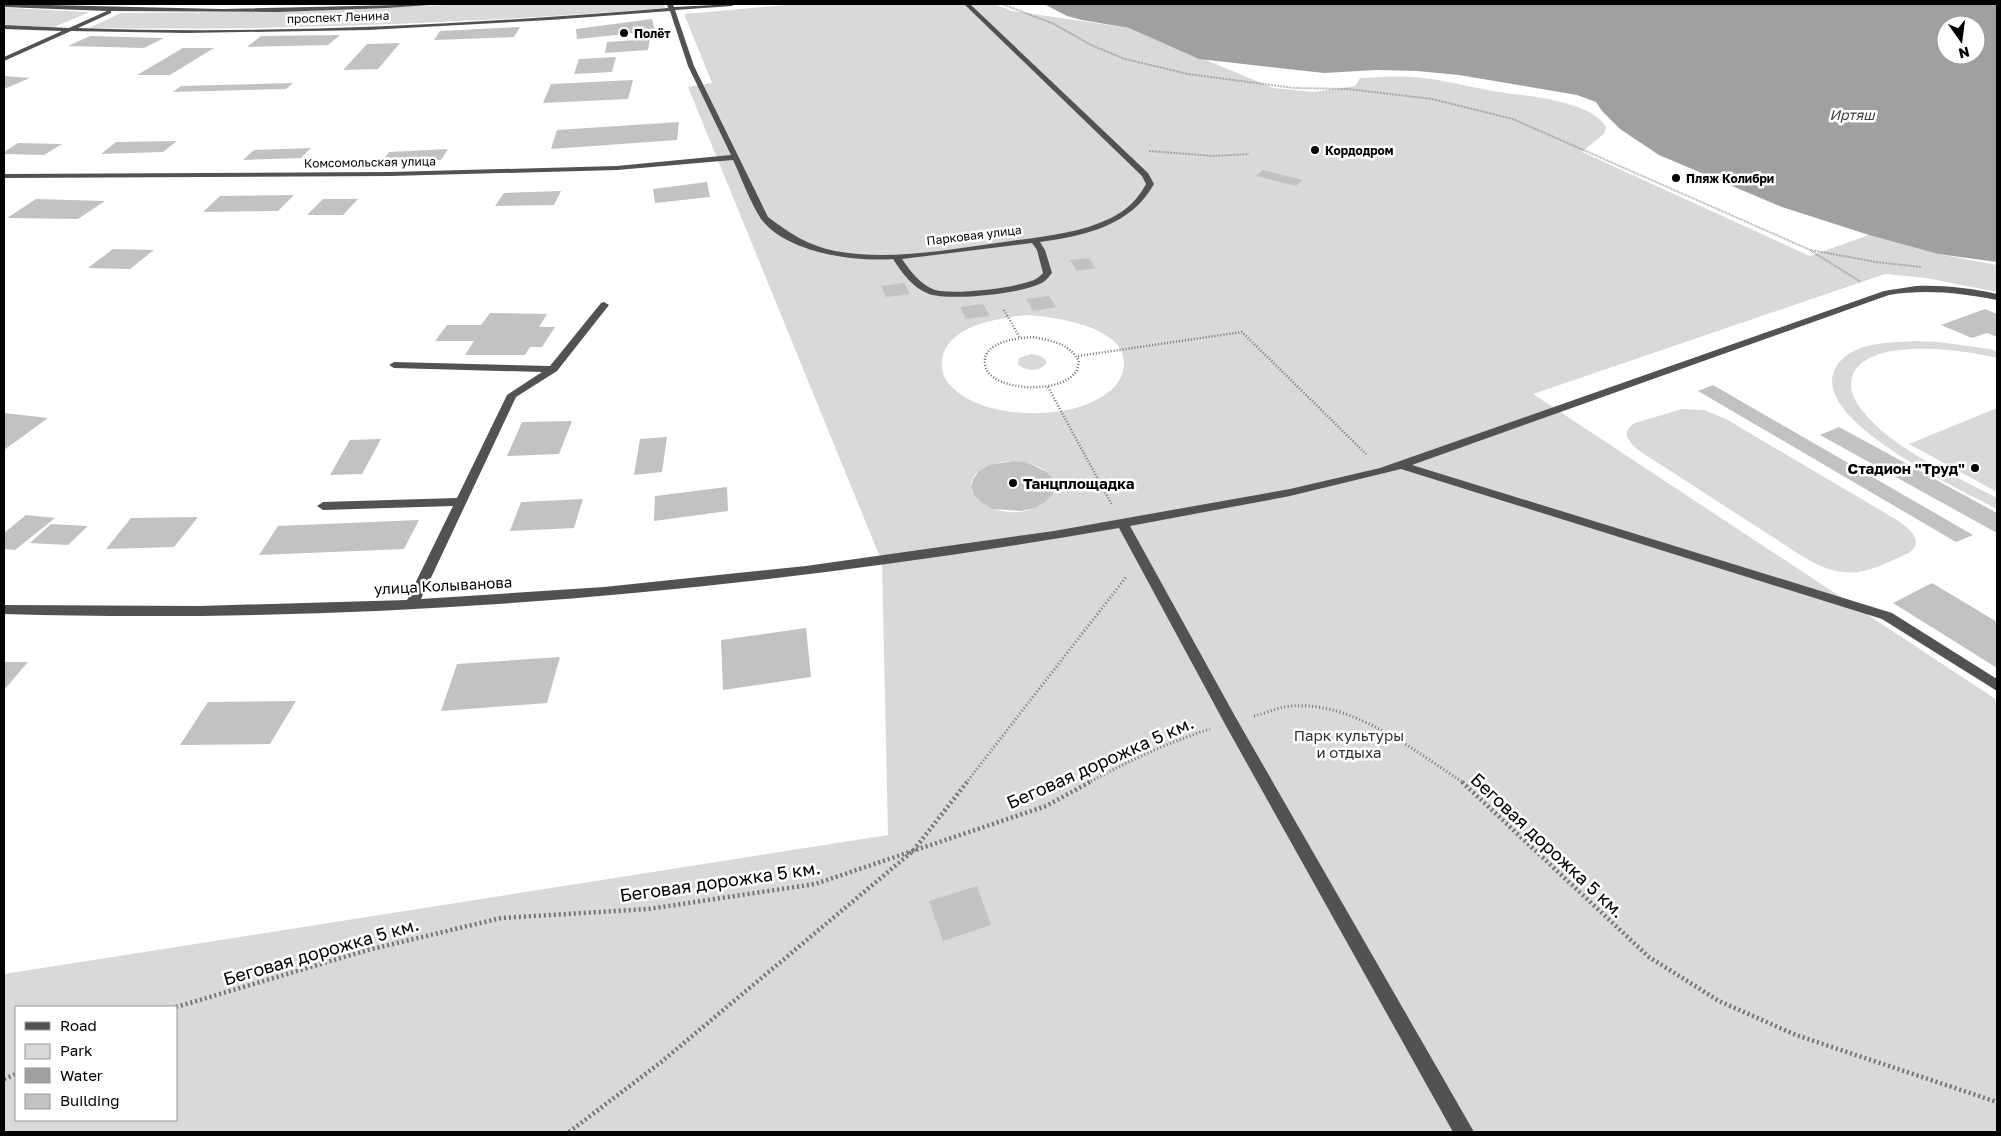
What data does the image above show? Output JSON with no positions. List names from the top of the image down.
{
  "streets": {
    "street": [
      "проспект Ленина",
      "Комсомольская улица",
      "Парковая улица",
      "улица Колыванова"
    ],
    "path": ["Беговая дорожка 5 км."]
  },
  "crossings": [
    ["проспект Ленина", "Парковая улица"],
    ["Комсомольская улица", "Парковая улица"]
  ],
  "water": ["Иртяш"],
  "parks": ["Парк культуры и отдыха"],
  "places": [
    "Полёт",
    "Кордодром",
    "Пляж Колибри",
    "Стадион \"Труд\"",
    "Танцплощадка"
  ],
  "legend": [
    "Road",
    "Park",
    "Water",
    "Building"
  ],
  "north": "bottom"
}
